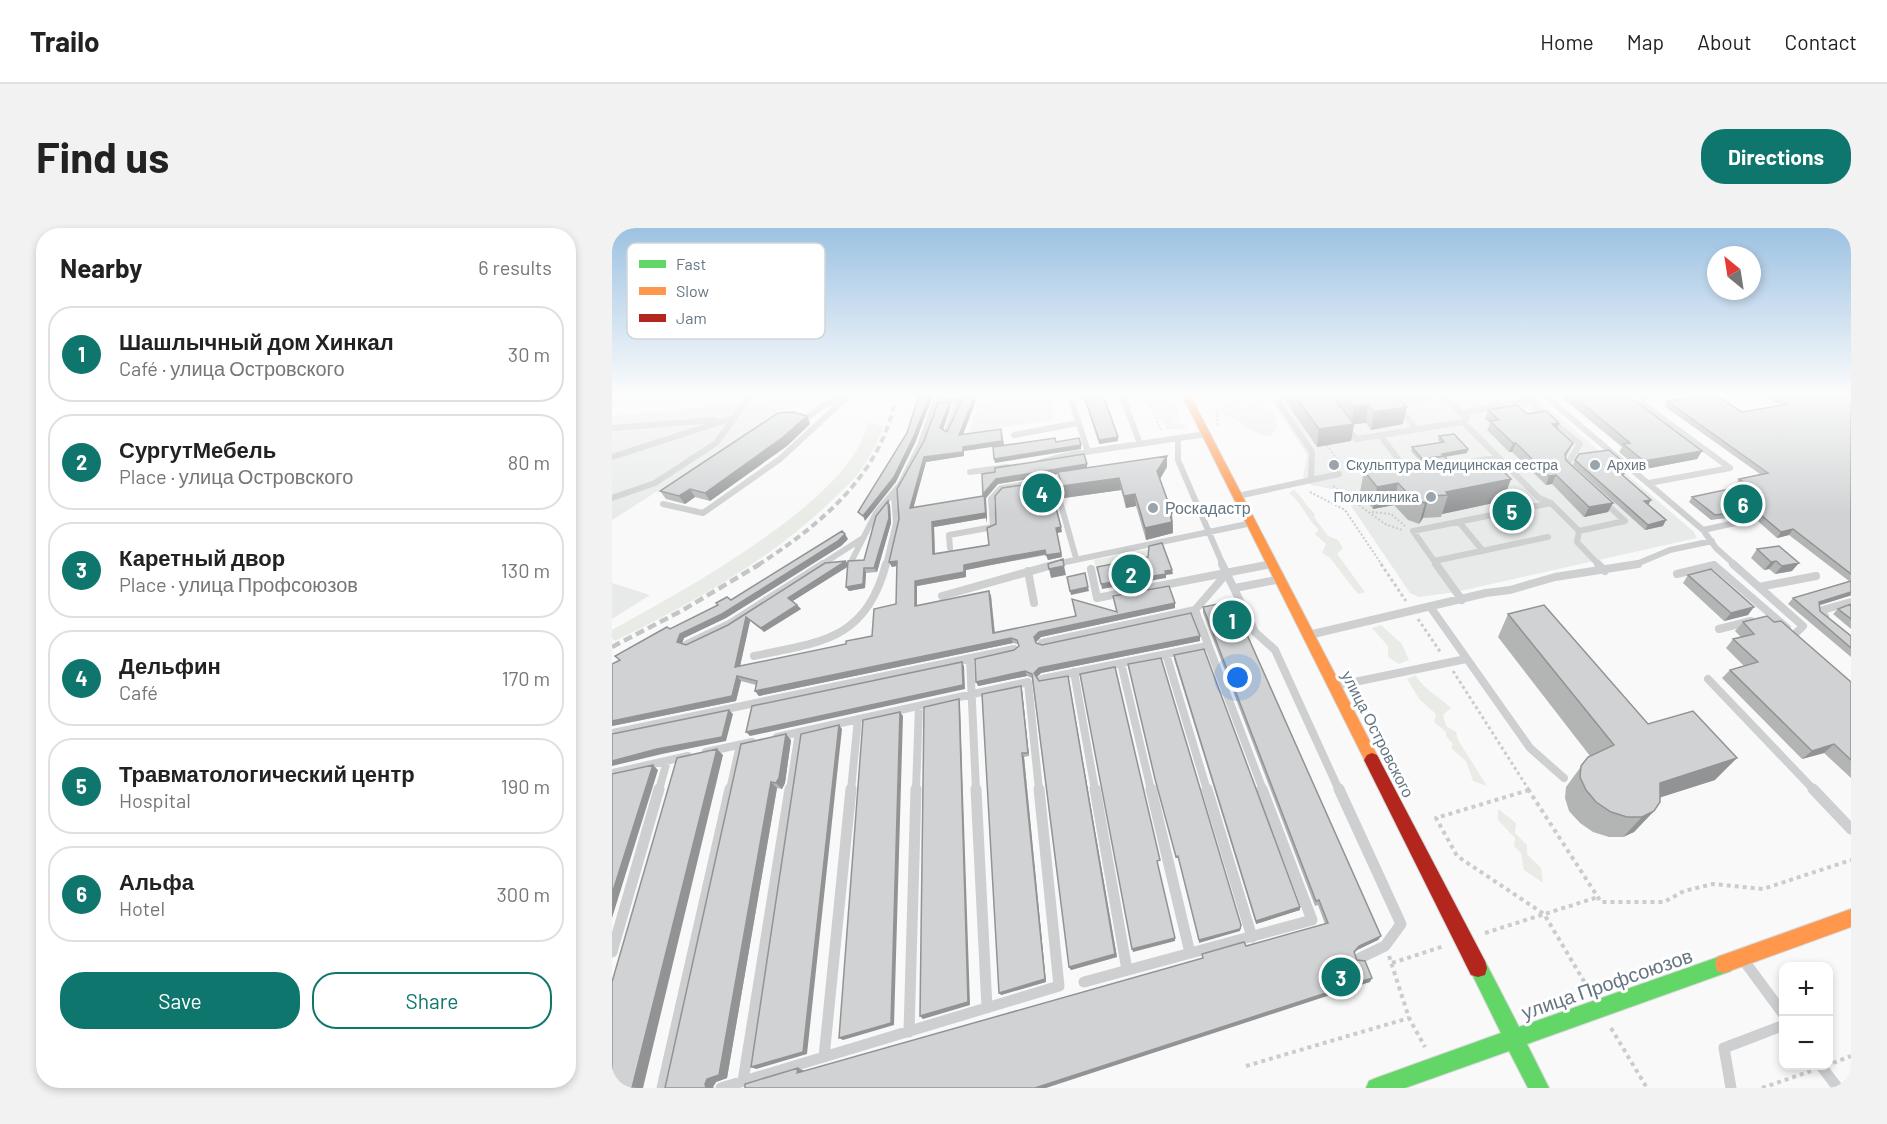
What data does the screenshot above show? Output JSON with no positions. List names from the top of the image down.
{
  "streets": {
    "main road": ["улица Островского", "улица Профсоюзов"]
  },
  "crossings": [
    ["улица Островского", "улица Профсоюзов"]
  ],
  "places": [
    "Скульптура Медицинская сестра",
    "Архив",
    "Поликлиника",
    "Роскадастр"
  ],
  "legend": ["Fast", "Slow", "Jam"],
  "north": "top left",
  "page": {
    "header": "Trailo",
    "nav": [
      "Home",
      "Map",
      "About",
      "Contact"
    ],
    "buttons": [
      "Directions",
      ["Save", "Share"]
    ],
    "title": "Find us",
    "heading": ["Nearby", "6 results"],
    "list": [
      {
        "mark": "1",
        "name": "Шашлычный дом Хинкал",
        "note": "Café · улица Островского",
        "value": "30 m"
      },
      {
        "mark": "2",
        "name": "СургутМебель",
        "note": "Place · улица Островского",
        "value": "80 m"
      },
      {
        "mark": "3",
        "name": "Каретный двор",
        "note": "Place · улица Профсоюзов",
        "value": "130 m"
      },
      {
        "mark": "4",
        "name": "Дельфин",
        "note": "Café",
        "value": "170 m"
      },
      {
        "mark": "5",
        "name": "Травматологический центр",
        "note": "Hospital",
        "value": "190 m"
      },
      {
        "mark": "6",
        "name": "Альфа",
        "note": "Hotel",
        "value": "300 m"
      }
    ],
    "pins": [
      "4",
      "6",
      "5",
      "2",
      "1",
      "3"
    ],
    "map_buttons": ["+", "−"]
  }
}
